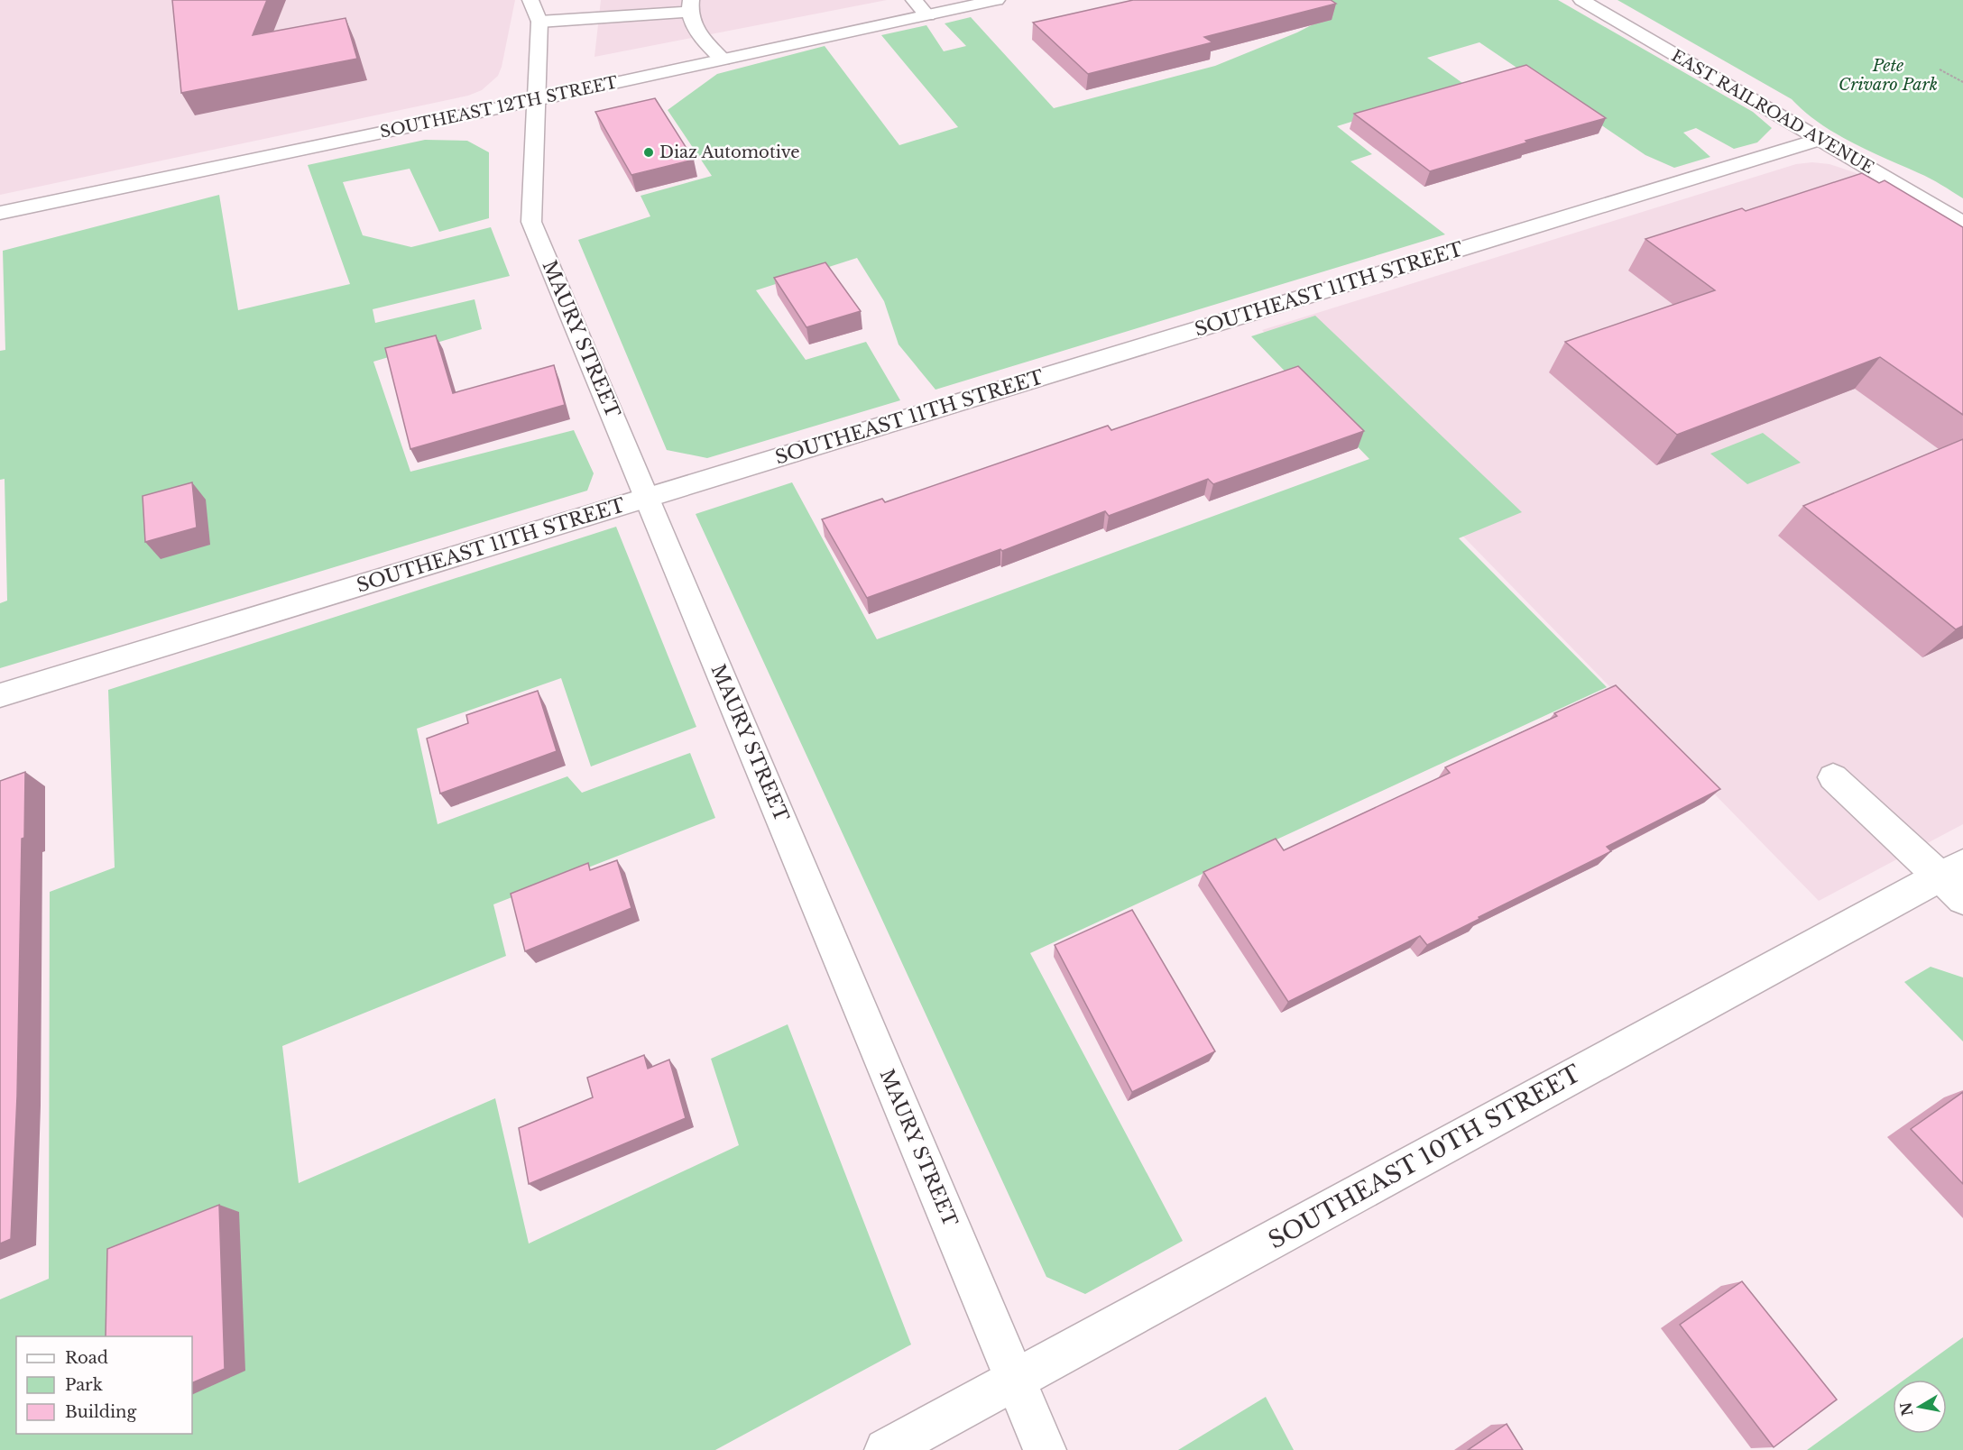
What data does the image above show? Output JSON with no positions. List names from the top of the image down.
{
  "streets": {
    "street": [
      "SOUTHEAST 12TH STREET",
      "EAST RAILROAD AVENUE",
      "SOUTHEAST 11TH STREET",
      "MAURY STREET",
      "SOUTHEAST 10TH STREET"
    ]
  },
  "crossings": [
    ["SOUTHEAST 12TH STREET", "MAURY STREET"],
    ["EAST RAILROAD AVENUE", "SOUTHEAST 11TH STREET"],
    ["SOUTHEAST 11TH STREET", "MAURY STREET"],
    ["MAURY STREET", "SOUTHEAST 10TH STREET"]
  ],
  "parks": ["Pete Crivaro Park"],
  "places": ["Diaz Automotive"],
  "legend": ["Road", "Park", "Building"],
  "north": "left"
}
